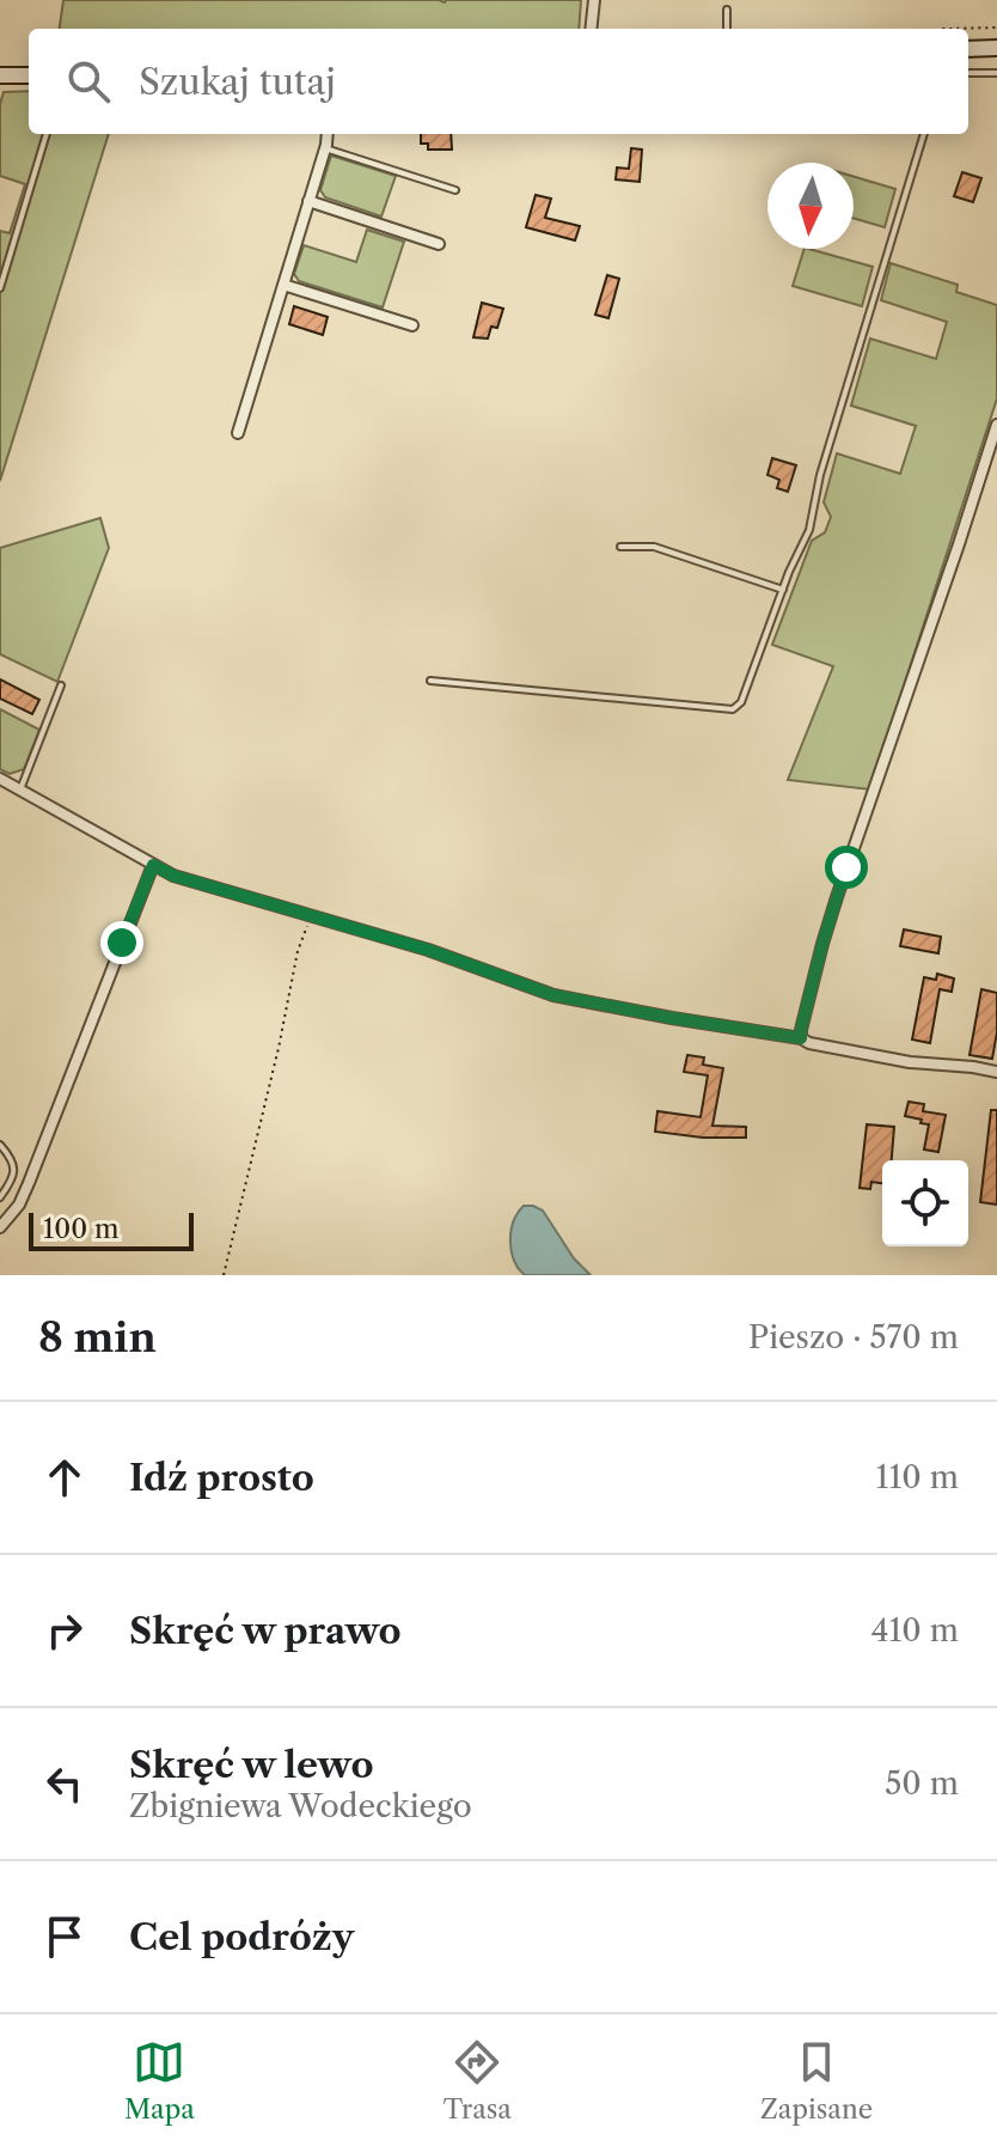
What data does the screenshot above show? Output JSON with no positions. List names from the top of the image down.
{
  "scale_bar": "100 m",
  "north": "bottom",
  "page": {
    "search": "Szukaj tutaj",
    "scale": "100 m",
    "heading": ["8 min", "Pieszo · 570 m"],
    "list": [
      ["Idź prosto", "110 m"],
      ["Skręć w prawo", "410 m"],
      ["Skręć w lewo", "Zbigniewa Wodeckiego", "50 m"],
      "Cel podróży"
    ],
    "nav": ["Mapa", "Trasa", "Zapisane"]
  }
}
